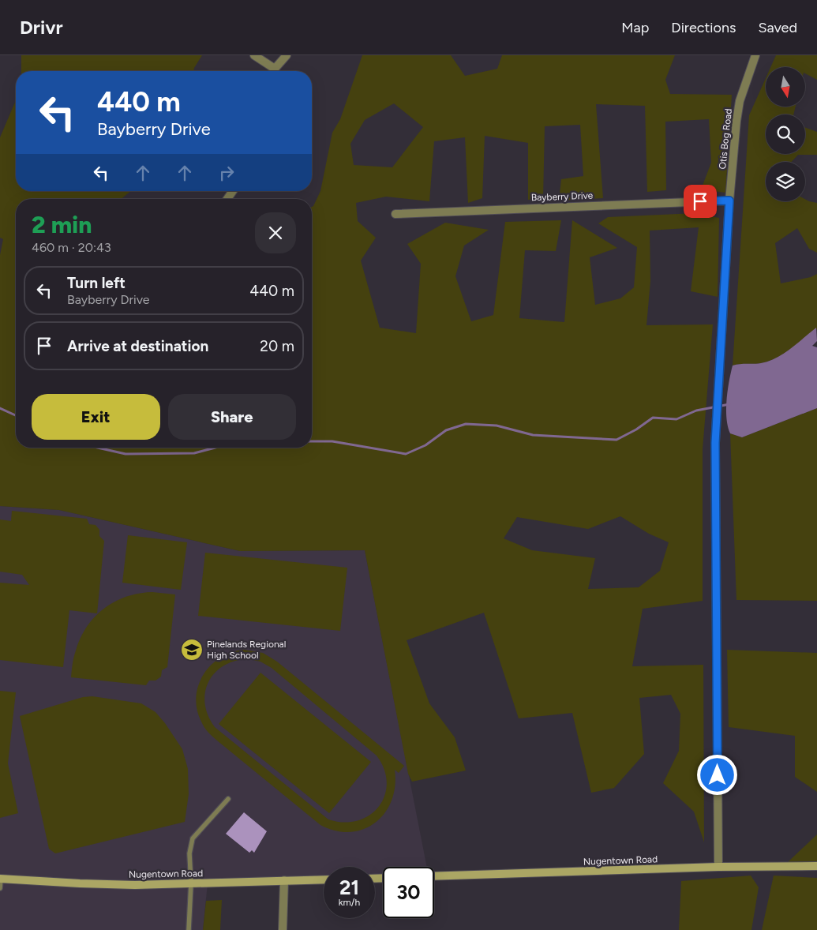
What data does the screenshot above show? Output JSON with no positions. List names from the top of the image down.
{
  "streets": {
    "street": ["Otis Bog Road", "Bayberry Drive", "Nugentown Road"]
  },
  "crossings": [
    ["Otis Bog Road", "Bayberry Drive"],
    ["Otis Bog Road", "Nugentown Road"]
  ],
  "places": {
    "school or university": ["Pinelands Regional High School"]
  },
  "north": "bottom",
  "page": {
    "header": "Drivr",
    "nav": ["Map", "Directions", "Saved"],
    "turn": ["440 m", "Bayberry Drive"],
    "heading": ["2 min", "460 m · 20:43"],
    "list": [
      {
        "name": "Turn left",
        "note": "Bayberry Drive",
        "value": "440 m"
      },
      {
        "name": "Arrive at destination",
        "value": "20 m"
      }
    ],
    "buttons": ["Exit", "Share"],
    "speed": "21 km/h",
    "limit": "30"
  }
}
